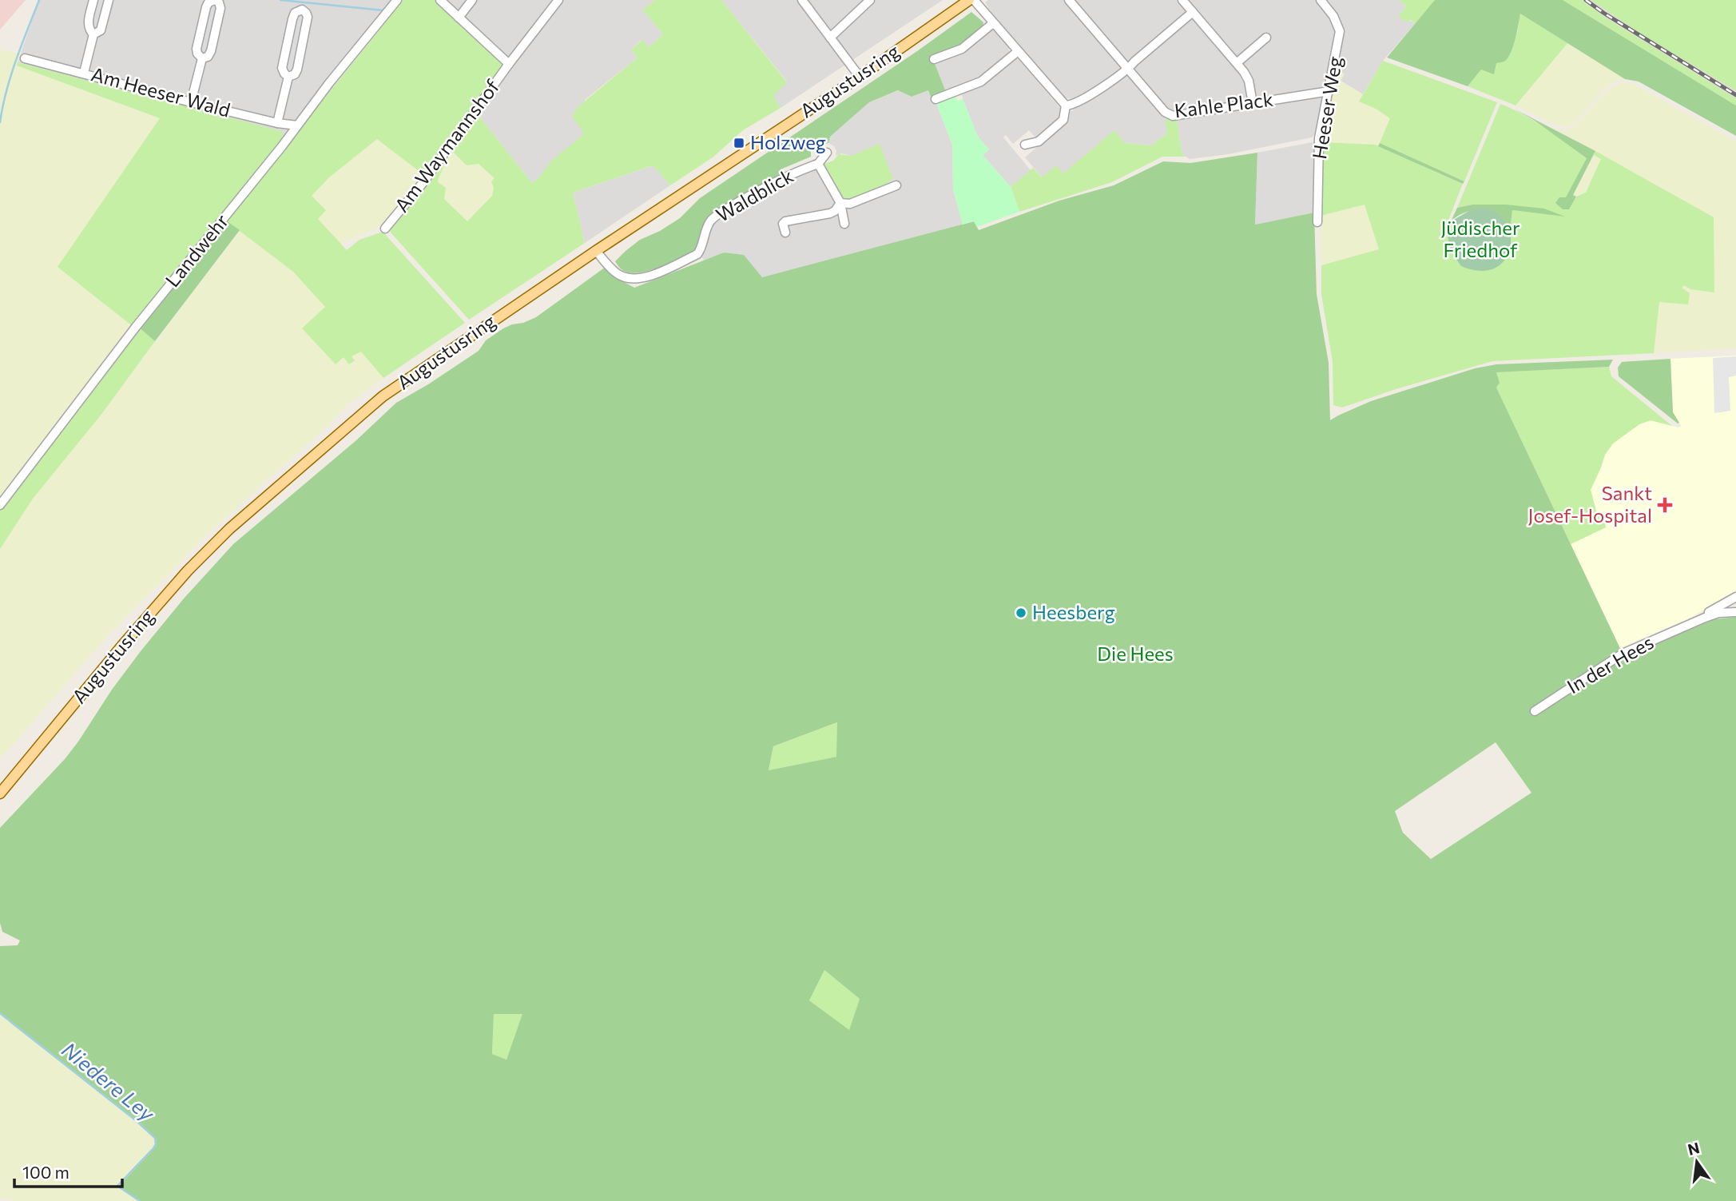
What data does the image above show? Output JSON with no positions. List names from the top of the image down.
{
  "streets": {
    "main road": ["Augustusring"],
    "street": [
      "Am Heeser Wald",
      "Kahle Plack",
      "Heeser Weg",
      "Am Waymannshof",
      "Waldblick",
      "Landwehr",
      "In der Hees"
    ]
  },
  "crossings": [
    ["Augustusring", "Waldblick"],
    ["Am Heeser Wald", "Landwehr"],
    ["Kahle Plack", "Heeser Weg"]
  ],
  "water": ["Niedere Ley"],
  "parks": ["Jüdischer Friedhof", "Die Hees"],
  "places": {
    "transit": ["Holzweg"],
    "health": ["Sankt Josef-Hospital"],
    "other": ["Heesberg"]
  },
  "scale_bar": "100 m",
  "north": "top"
}
